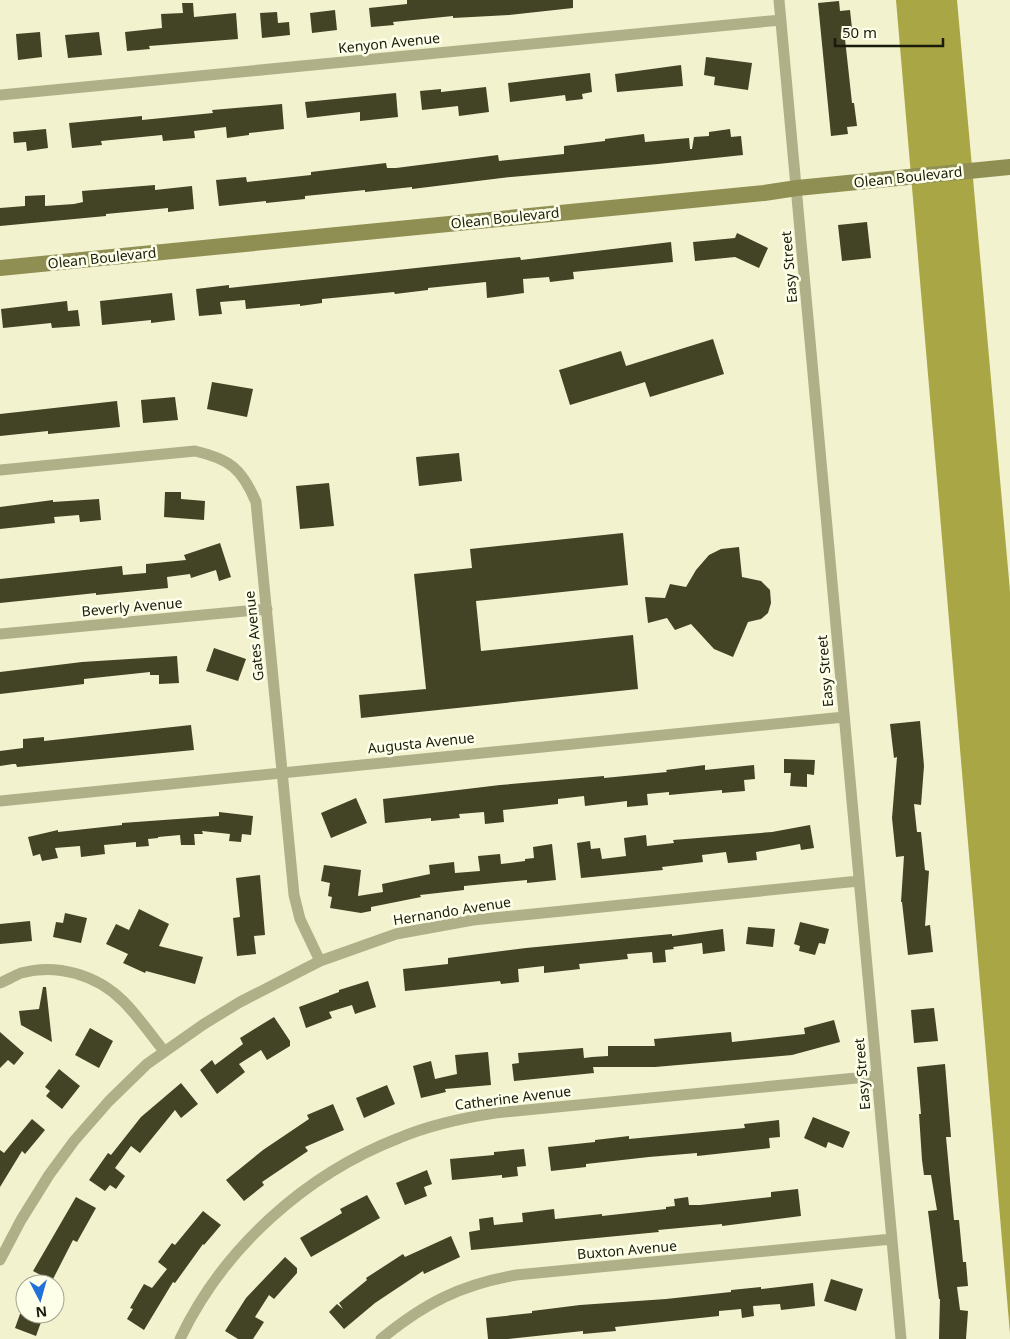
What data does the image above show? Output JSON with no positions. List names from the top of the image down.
{
  "streets": {
    "street": [
      "Kenyon Avenue",
      "Olean Boulevard",
      "Easy Street",
      "Beverly Avenue",
      "Gates Avenue",
      "Augusta Avenue",
      "Hernando Avenue",
      "Catherine Avenue",
      "Buxton Avenue"
    ]
  },
  "crossings": [
    ["Kenyon Avenue", "Easy Street"],
    ["Olean Boulevard", "Easy Street"],
    ["Easy Street", "Augusta Avenue"],
    ["Easy Street", "Hernando Avenue"],
    ["Easy Street", "Catherine Avenue"],
    ["Easy Street", "Buxton Avenue"],
    ["Beverly Avenue", "Gates Avenue"],
    ["Gates Avenue", "Augusta Avenue"],
    ["Gates Avenue", "Hernando Avenue"]
  ],
  "scale_bar": "50 m",
  "north": "bottom"
}
